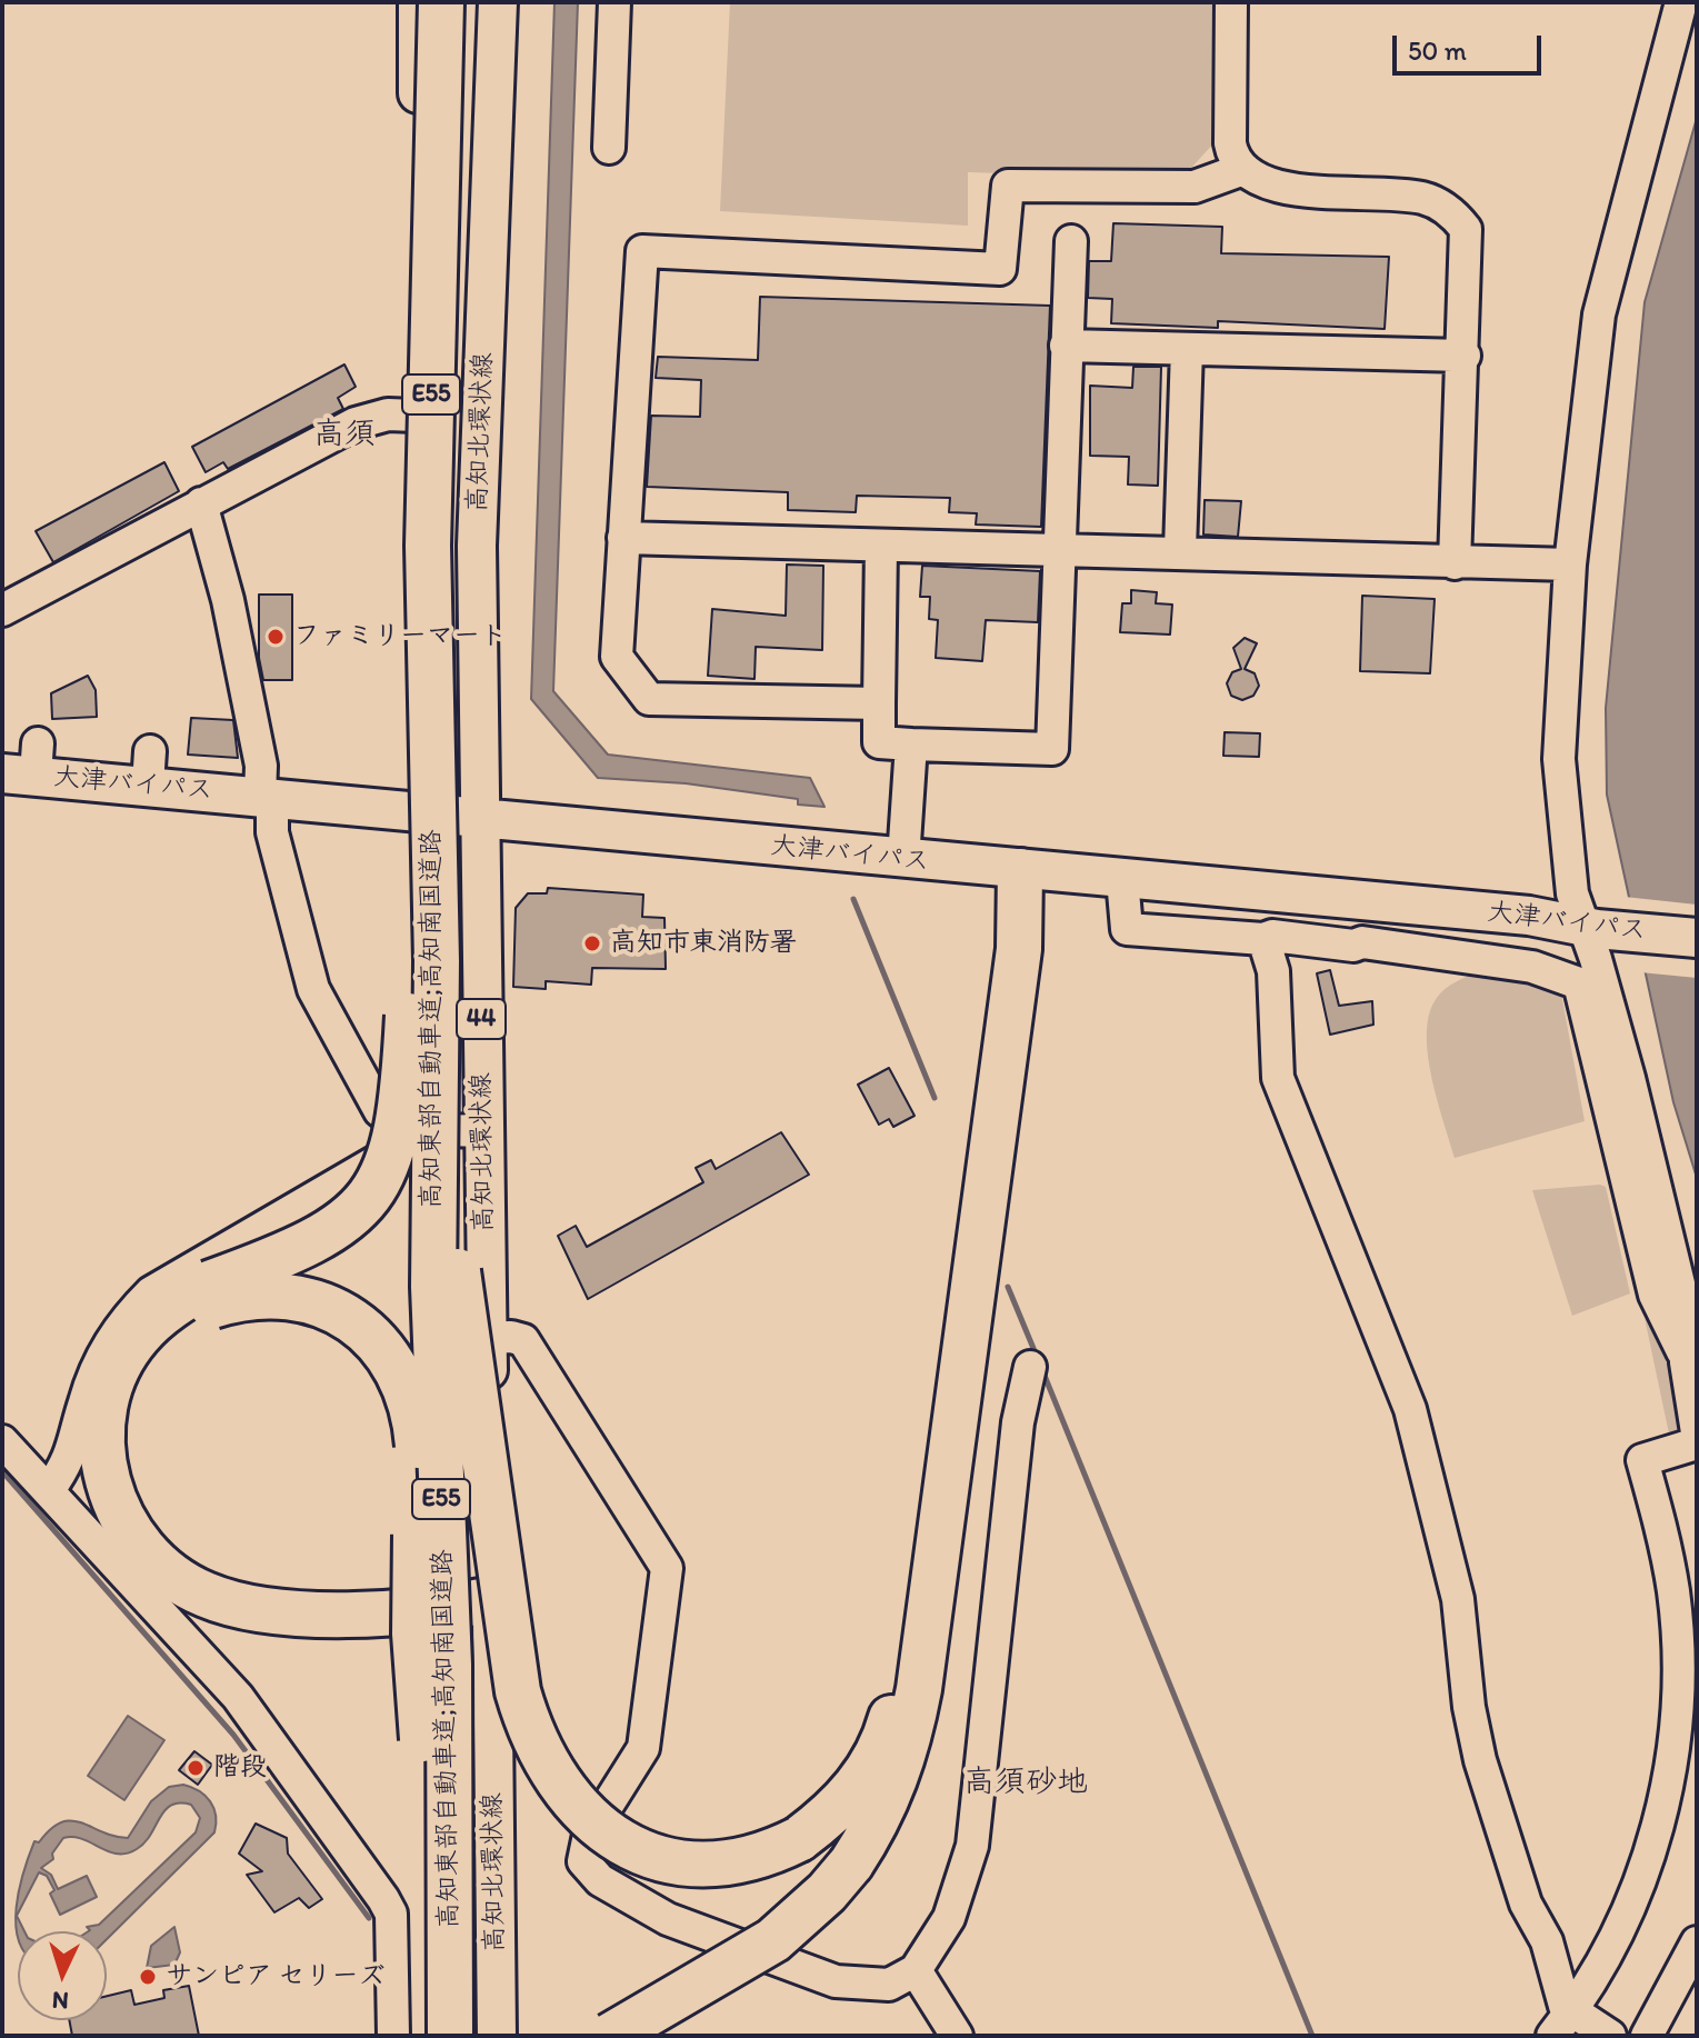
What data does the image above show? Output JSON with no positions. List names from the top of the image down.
{
  "streets": {
    "highway": ["E55", "高知東部自動車道;高知南国道路"],
    "main road": ["高知北環状線", "大津バイパス", "44"]
  },
  "crossings": [
    ["高知北環状線", "大津バイパス"],
    ["大津バイパス", "高知東部自動車道;高知南国道路"],
    ["大津バイパス", "44"],
    ["高知東部自動車道;高知南国道路", "44"]
  ],
  "districts": ["高須", "高須砂地"],
  "places": [
    "ファミリーマート",
    "高知市東消防署",
    "階段",
    "サンピア セリーズ"
  ],
  "scale_bar": "50 m",
  "north": "bottom"
}
